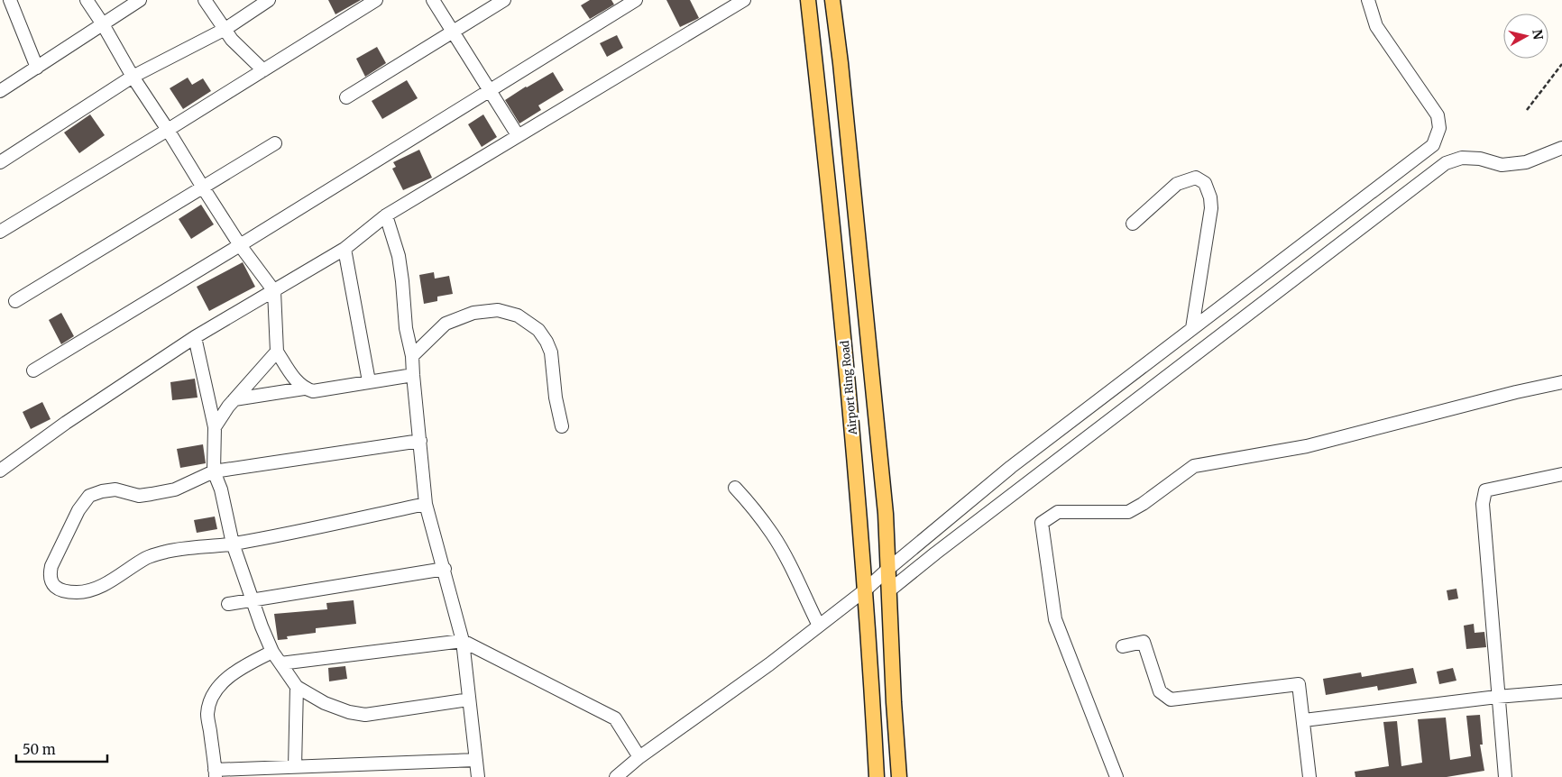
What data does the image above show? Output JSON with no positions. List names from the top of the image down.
{
  "streets": {
    "main road": ["Airport Ring Road"]
  },
  "scale_bar": "50 m",
  "north": "right"
}
